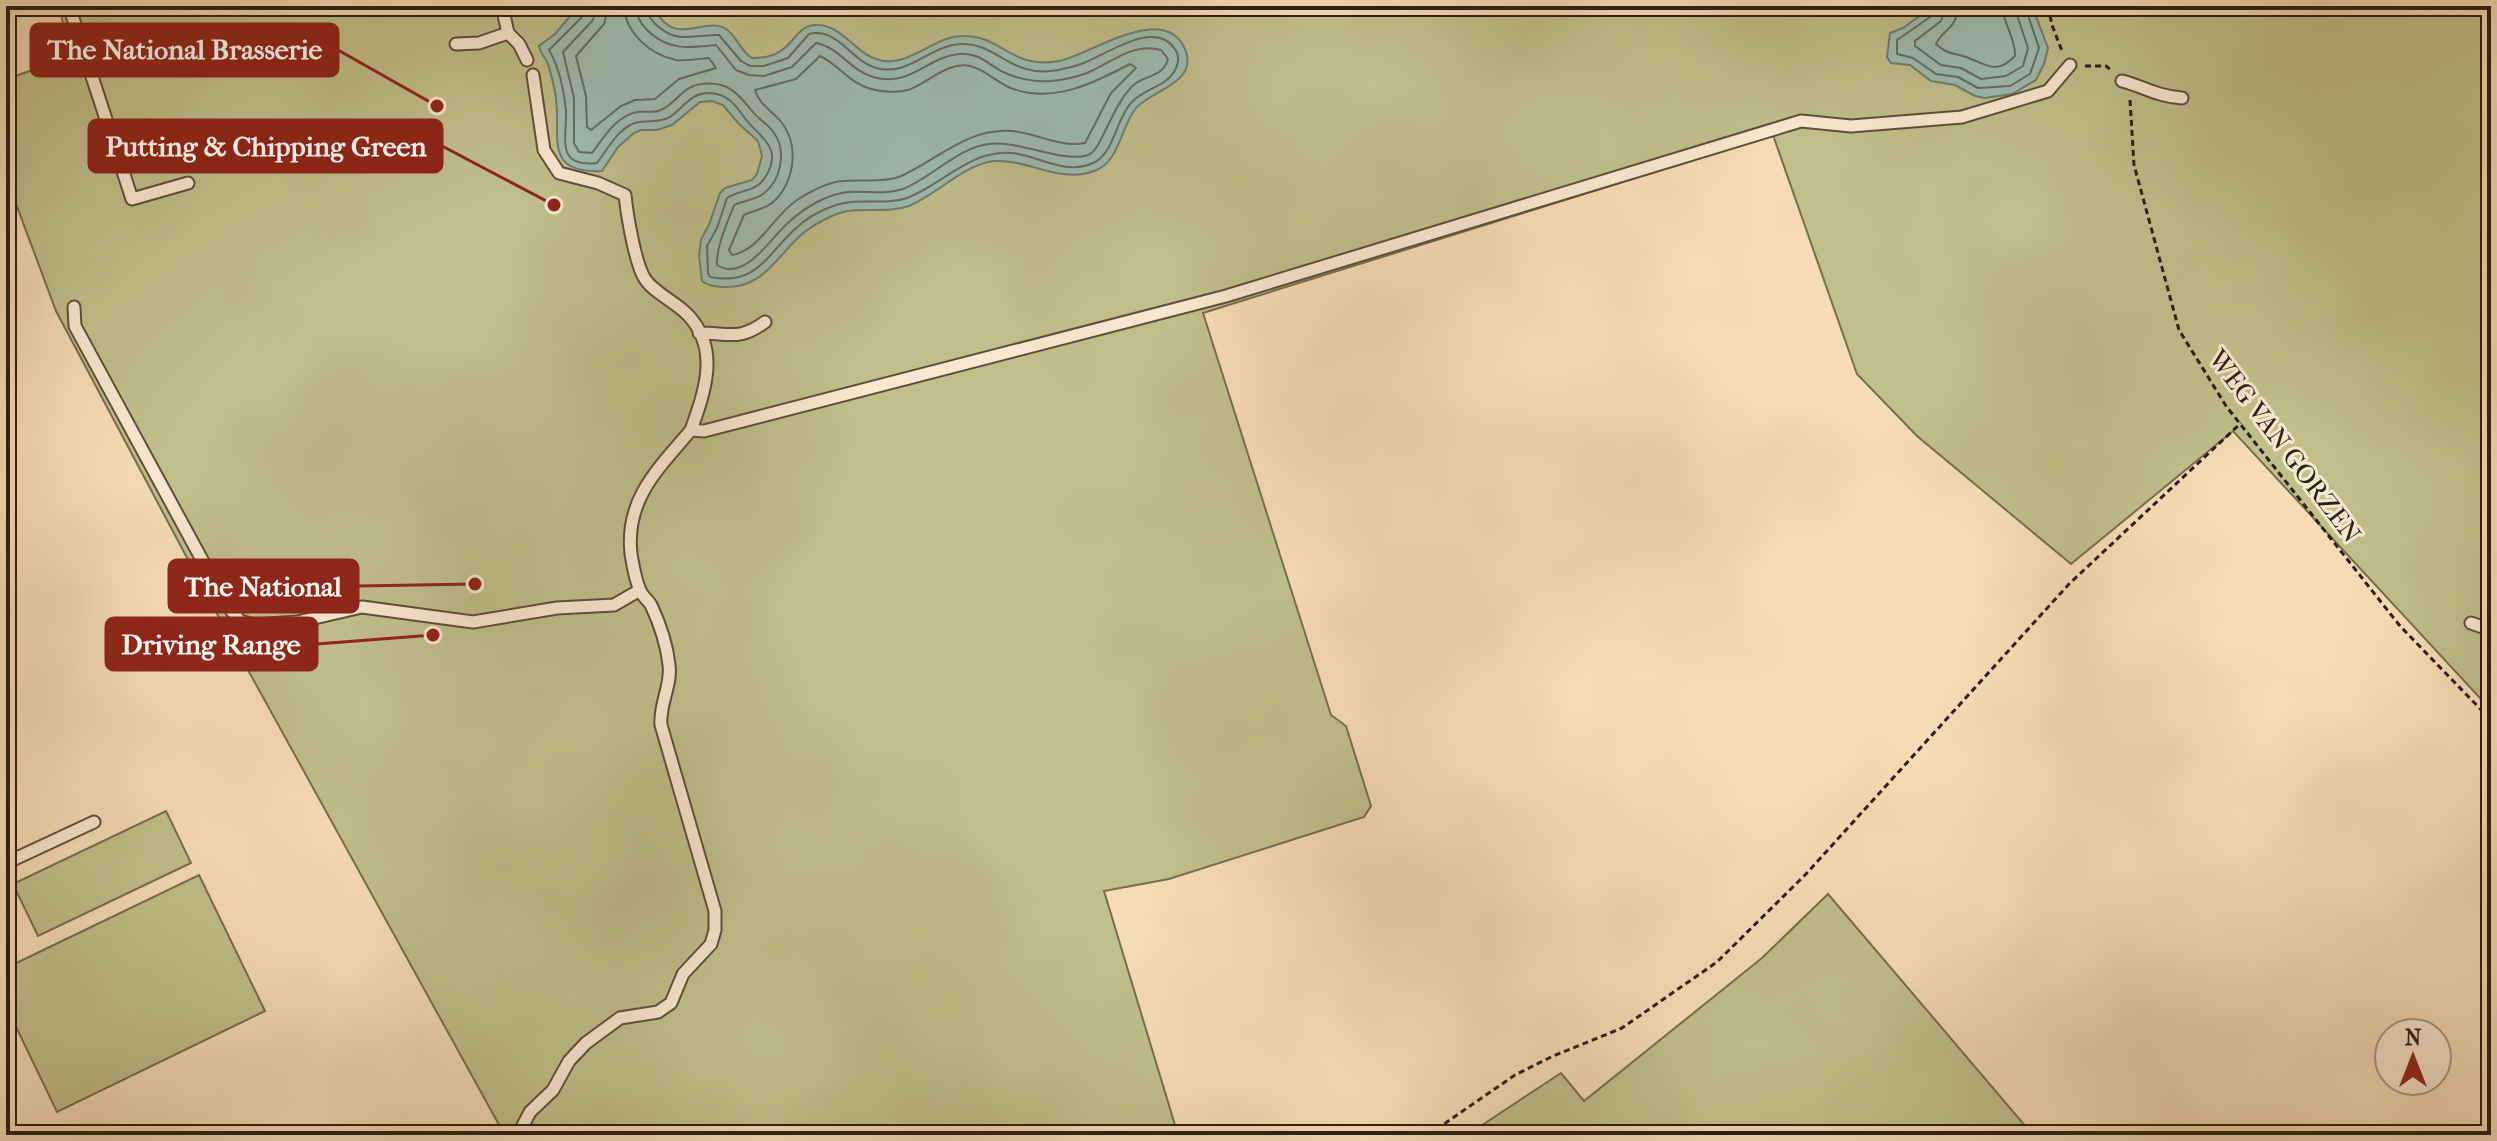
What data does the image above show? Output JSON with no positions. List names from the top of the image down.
{
  "streets": {
    "path": ["WEG VAN GORZEN"]
  },
  "places": [
    "The National Brasserie",
    "Putting & Chipping Green",
    "The National",
    "Driving Range"
  ],
  "north": "top"
}
